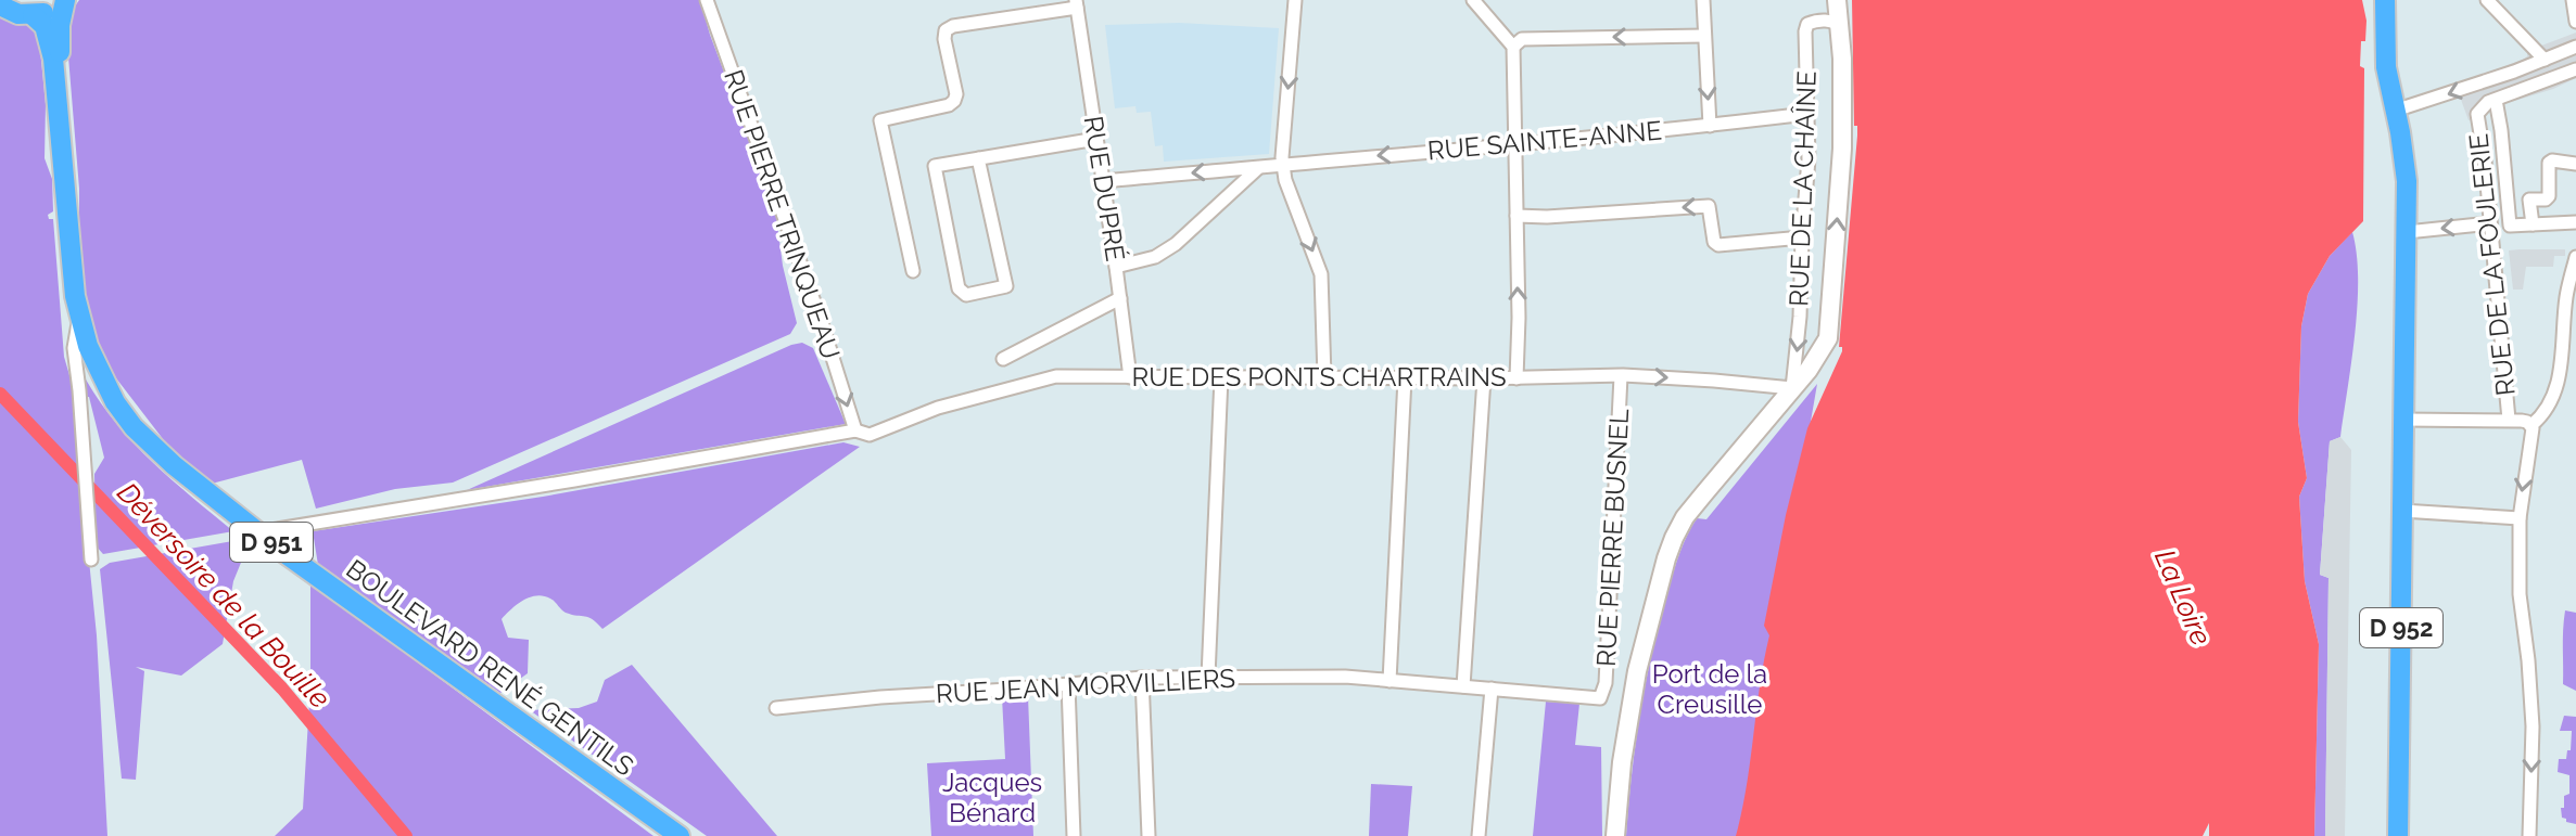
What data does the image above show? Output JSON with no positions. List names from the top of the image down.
{
  "streets": {
    "main road": ["D 951", "D 952", "BOULEVARD RENÉ GENTILS"],
    "street": [
      "RUE SAINTE-ANNE",
      "RUE DUPRÉ",
      "RUE DE LA CHAÎNE",
      "RUE PIERRE TRINQUEAU",
      "RUE DE LA FOULERIE",
      "RUE DES PONTS CHARTRAINS",
      "RUE PIERRE BUSNEL",
      "RUE JEAN MORVILLIERS"
    ]
  },
  "crossings": [
    ["RUE SAINTE-ANNE", "RUE DUPRÉ"],
    ["RUE SAINTE-ANNE", "RUE DE LA CHAÎNE"],
    ["RUE DUPRÉ", "RUE DES PONTS CHARTRAINS"],
    ["RUE DE LA CHAÎNE", "RUE DES PONTS CHARTRAINS"],
    ["RUE PIERRE TRINQUEAU", "RUE DES PONTS CHARTRAINS"],
    ["RUE DES PONTS CHARTRAINS", "RUE PIERRE BUSNEL"],
    ["RUE DES PONTS CHARTRAINS", "BOULEVARD RENÉ GENTILS"],
    ["RUE PIERRE BUSNEL", "RUE JEAN MORVILLIERS"]
  ],
  "one_way": ["RUE SAINTE-ANNE", "RUE DE LA CHAÎNE", "RUE PIERRE TRINQUEAU"],
  "water": ["Déversoire de la Bouille", "La Loire"],
  "parks": ["Port de la Creusille", "Jacques Bénard"]
}
